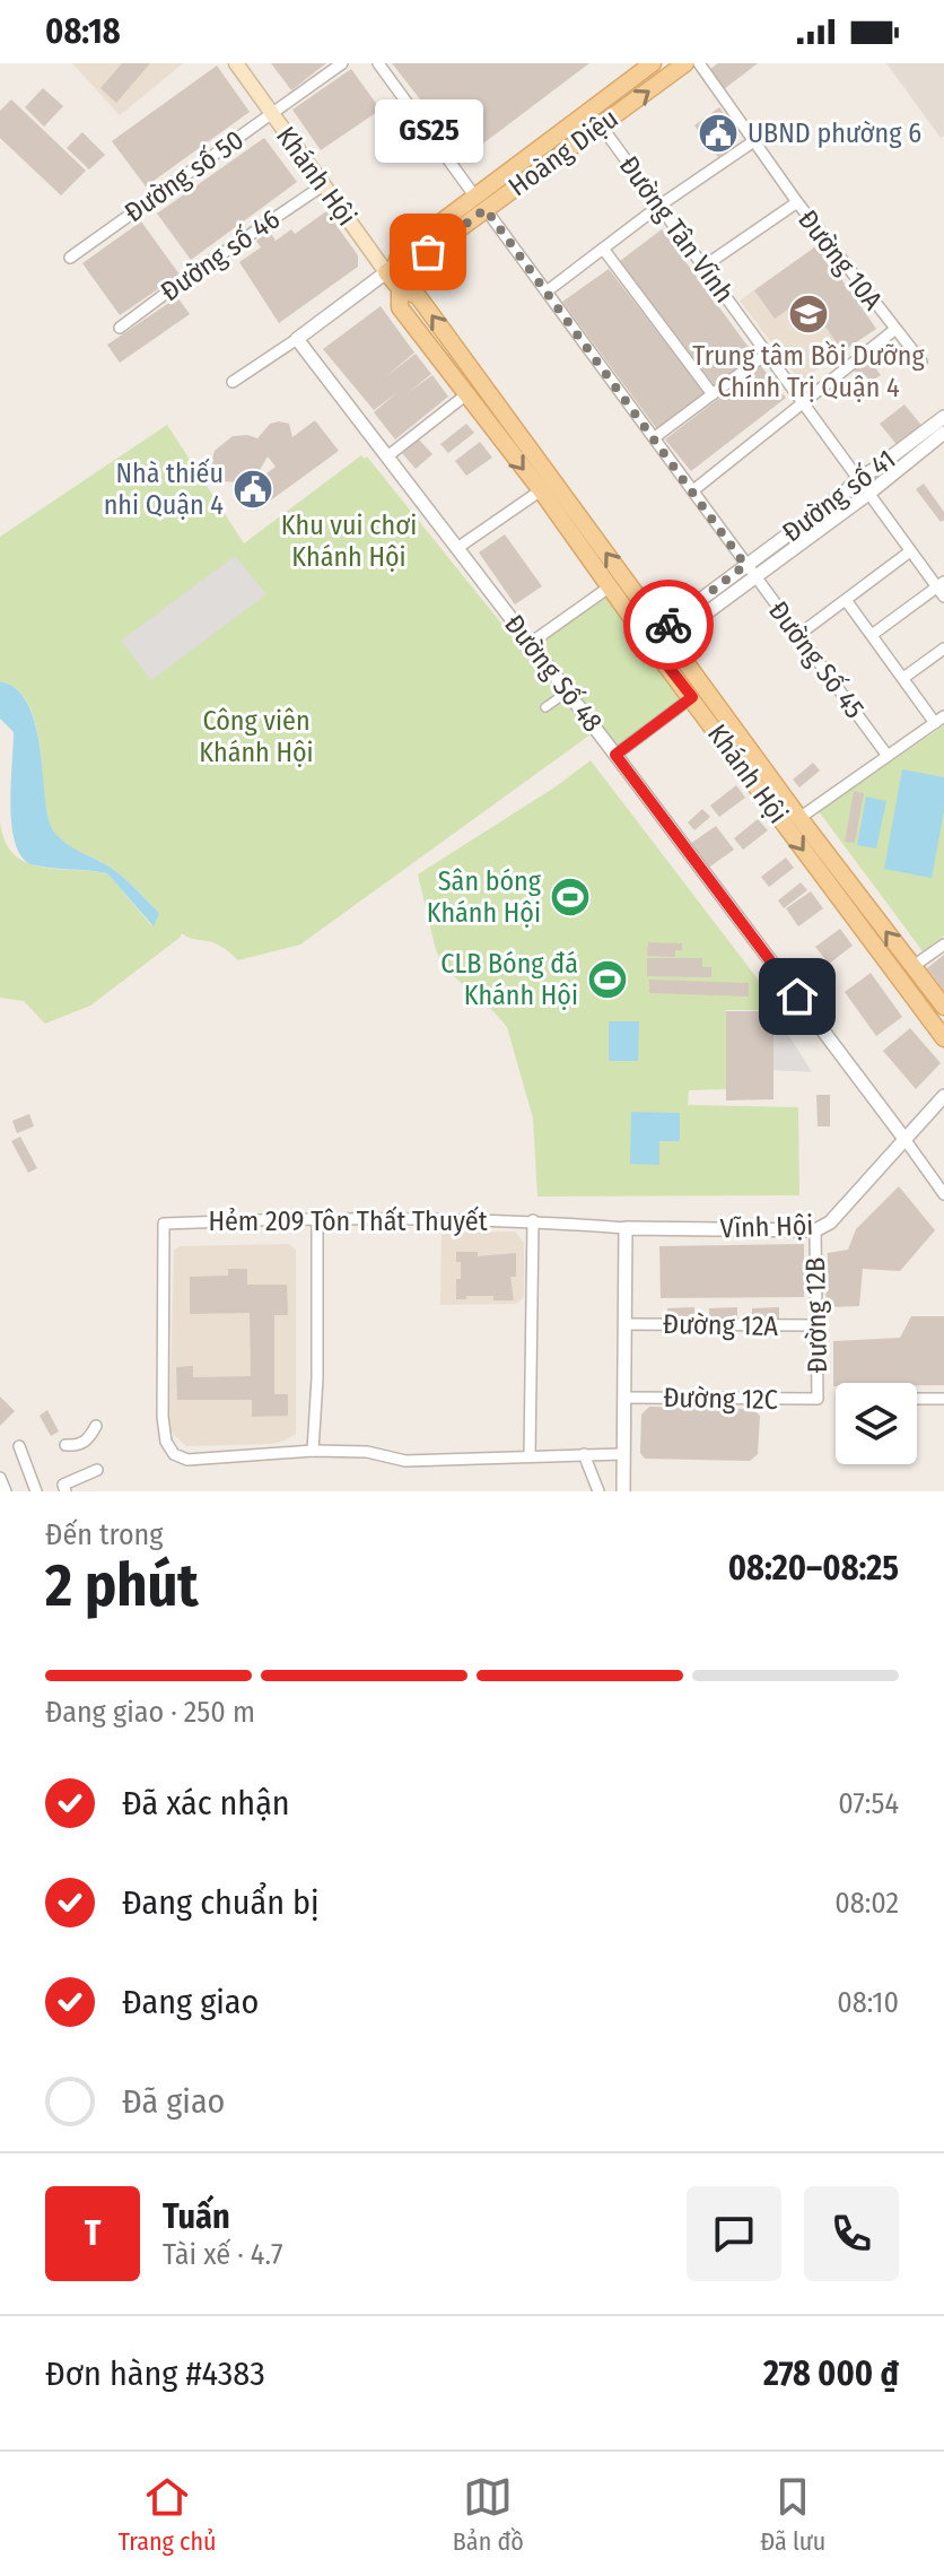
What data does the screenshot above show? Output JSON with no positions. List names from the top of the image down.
{
  "streets": {
    "main road": ["Hoàng Diệu", "Khánh Hội"],
    "street": [
      "Đường số 50",
      "Đường Tân Vĩnh",
      "Đường số 46",
      "Đường 10A",
      "Đường số 41",
      "Đường Số 45",
      "Đường Số 48",
      "Hẻm 209 Tôn Thất Thuyết",
      "Vĩnh Hội",
      "Đường 12B",
      "Đường 12A",
      "Đường 12C"
    ]
  },
  "crossings": [
    ["Hoàng Diệu", "Khánh Hội"],
    ["Hoàng Diệu", "Đường Tân Vĩnh"],
    ["Hoàng Diệu", "Đường Số 48"],
    ["Đường số 50", "Khánh Hội"],
    ["Khánh Hội", "Đường số 46"],
    ["Khánh Hội", "Đường số 41"],
    ["Đường Tân Vĩnh", "Đường 10A"],
    ["Đường Tân Vĩnh", "Đường số 41"],
    ["Đường số 41", "Đường Số 45"],
    ["Đường Số 48", "Vĩnh Hội"],
    ["Hẻm 209 Tôn Thất Thuyết", "Vĩnh Hội"],
    ["Vĩnh Hội", "Đường 12B"],
    ["Đường 12B", "Đường 12A"],
    ["Đường 12B", "Đường 12C"]
  ],
  "parks": ["Khu vui chơi Khánh Hội", "Công viên Khánh Hội"],
  "places": {
    "public building": ["UBND phường 6", "Nhà thiếu nhi Quận 4"],
    "other": ["GS25"],
    "school or university": ["Trung tâm Bồi Dưỡng Chính Trị Quận 4"],
    "sports": ["Sân bóng Khánh Hội", "CLB Bóng đá Khánh Hội"]
  },
  "page": {
    "status": "08:18",
    "bubble": "GS25",
    "heading": ["2 phút", "Đến trong", "08:20–08:25"],
    "panel": [
      "Tuấn",
      "Tài xế · 4.7",
      "Đơn hàng #4383",
      "278 000 ₫"
    ],
    "bar": "Đang giao · 250 m",
    "list": [
      ["Đã xác nhận", "07:54"],
      ["Đang chuẩn bị", "08:02"],
      ["Đang giao", "08:10"],
      "Đã giao"
    ],
    "round": "T",
    "tabs": ["Trang chủ", "Bản đồ", "Đã lưu"]
  }
}
